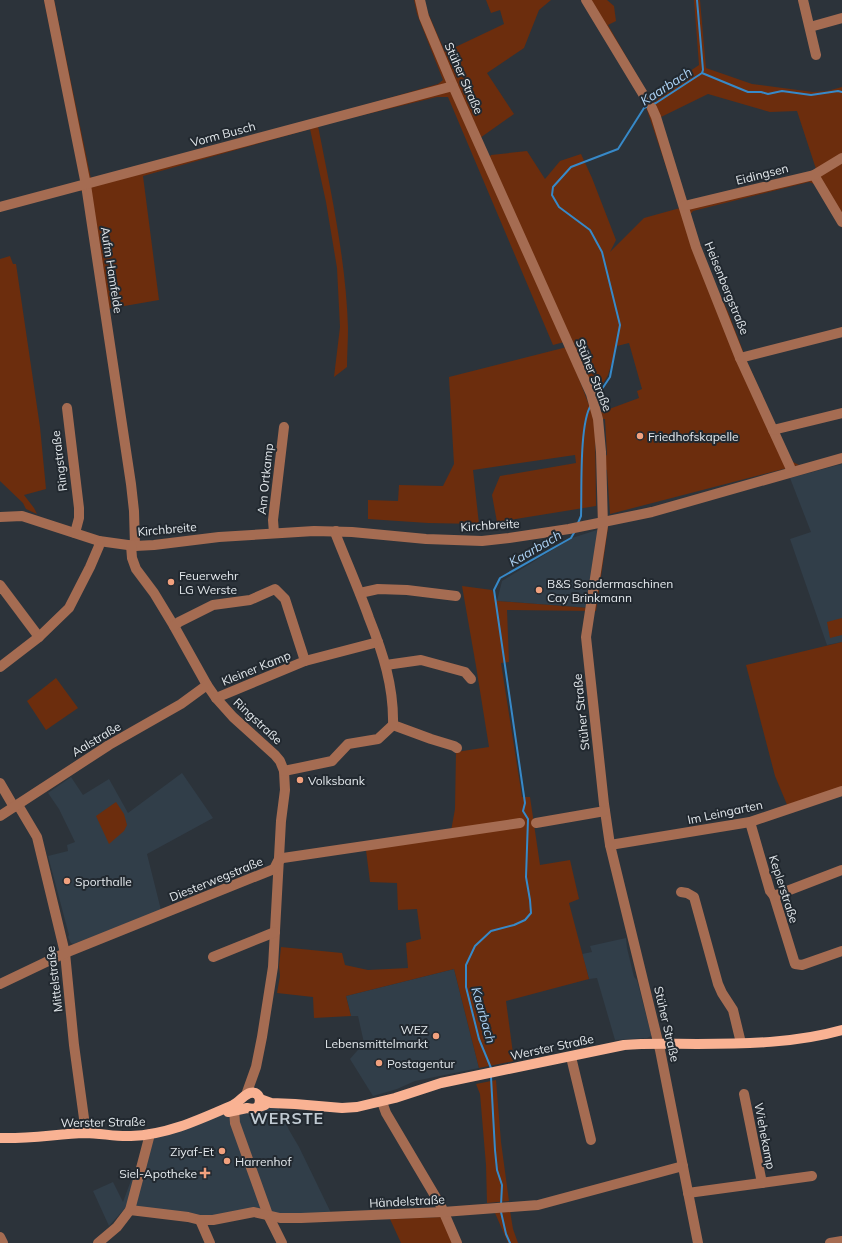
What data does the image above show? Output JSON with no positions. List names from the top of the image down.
{
  "streets": {
    "main road": ["Werster Straße"],
    "street": [
      "Stüher Straße",
      "Vorm Busch",
      "Eidingsen",
      "Aufm Hamfelde",
      "Heisenbergstraße",
      "Ringstraße",
      "Am Ortkamp",
      "Kirchbreite",
      "Kleiner Kamp",
      "Aalstraße",
      "Im Leingarten",
      "Diesterwegstraße",
      "Keplerstraße",
      "Mittelstraße",
      "Wiehekamp",
      "Händelstraße"
    ]
  },
  "crossings": [
    ["Stüher Straße", "Vorm Busch"],
    ["Stüher Straße", "Kirchbreite"],
    ["Stüher Straße", "Im Leingarten"],
    ["Stüher Straße", "Werster Straße"],
    ["Stüher Straße", "Wiehekamp"],
    ["Stüher Straße", "Händelstraße"],
    ["Vorm Busch", "Aufm Hamfelde"],
    ["Eidingsen", "Heisenbergstraße"],
    ["Aufm Hamfelde", "Ringstraße"],
    ["Aufm Hamfelde", "Kirchbreite"],
    ["Heisenbergstraße", "Kirchbreite"],
    ["Ringstraße", "Kirchbreite"],
    ["Ringstraße", "Kleiner Kamp"],
    ["Ringstraße", "Aalstraße"],
    ["Ringstraße", "Diesterwegstraße"],
    ["Ringstraße", "Werster Straße"],
    ["Am Ortkamp", "Kirchbreite"],
    ["Aalstraße", "Mittelstraße"],
    ["Im Leingarten", "Keplerstraße"],
    ["Diesterwegstraße", "Mittelstraße"],
    ["Mittelstraße", "Werster Straße"]
  ],
  "districts": ["WERSTE"],
  "water": ["Kaarbach"],
  "places": {
    "other": [
      "Friedhofskapelle",
      "Feuerwehr LG Werste",
      "B&S Sondermaschinen Cay Brinkmann",
      "Volksbank",
      "Sporthalle",
      "WEZ Lebensmittelmarkt",
      "Postagentur",
      "Ziyaf-Et",
      "Harrenhof"
    ],
    "health": ["Siel-Apotheke"]
  }
}
